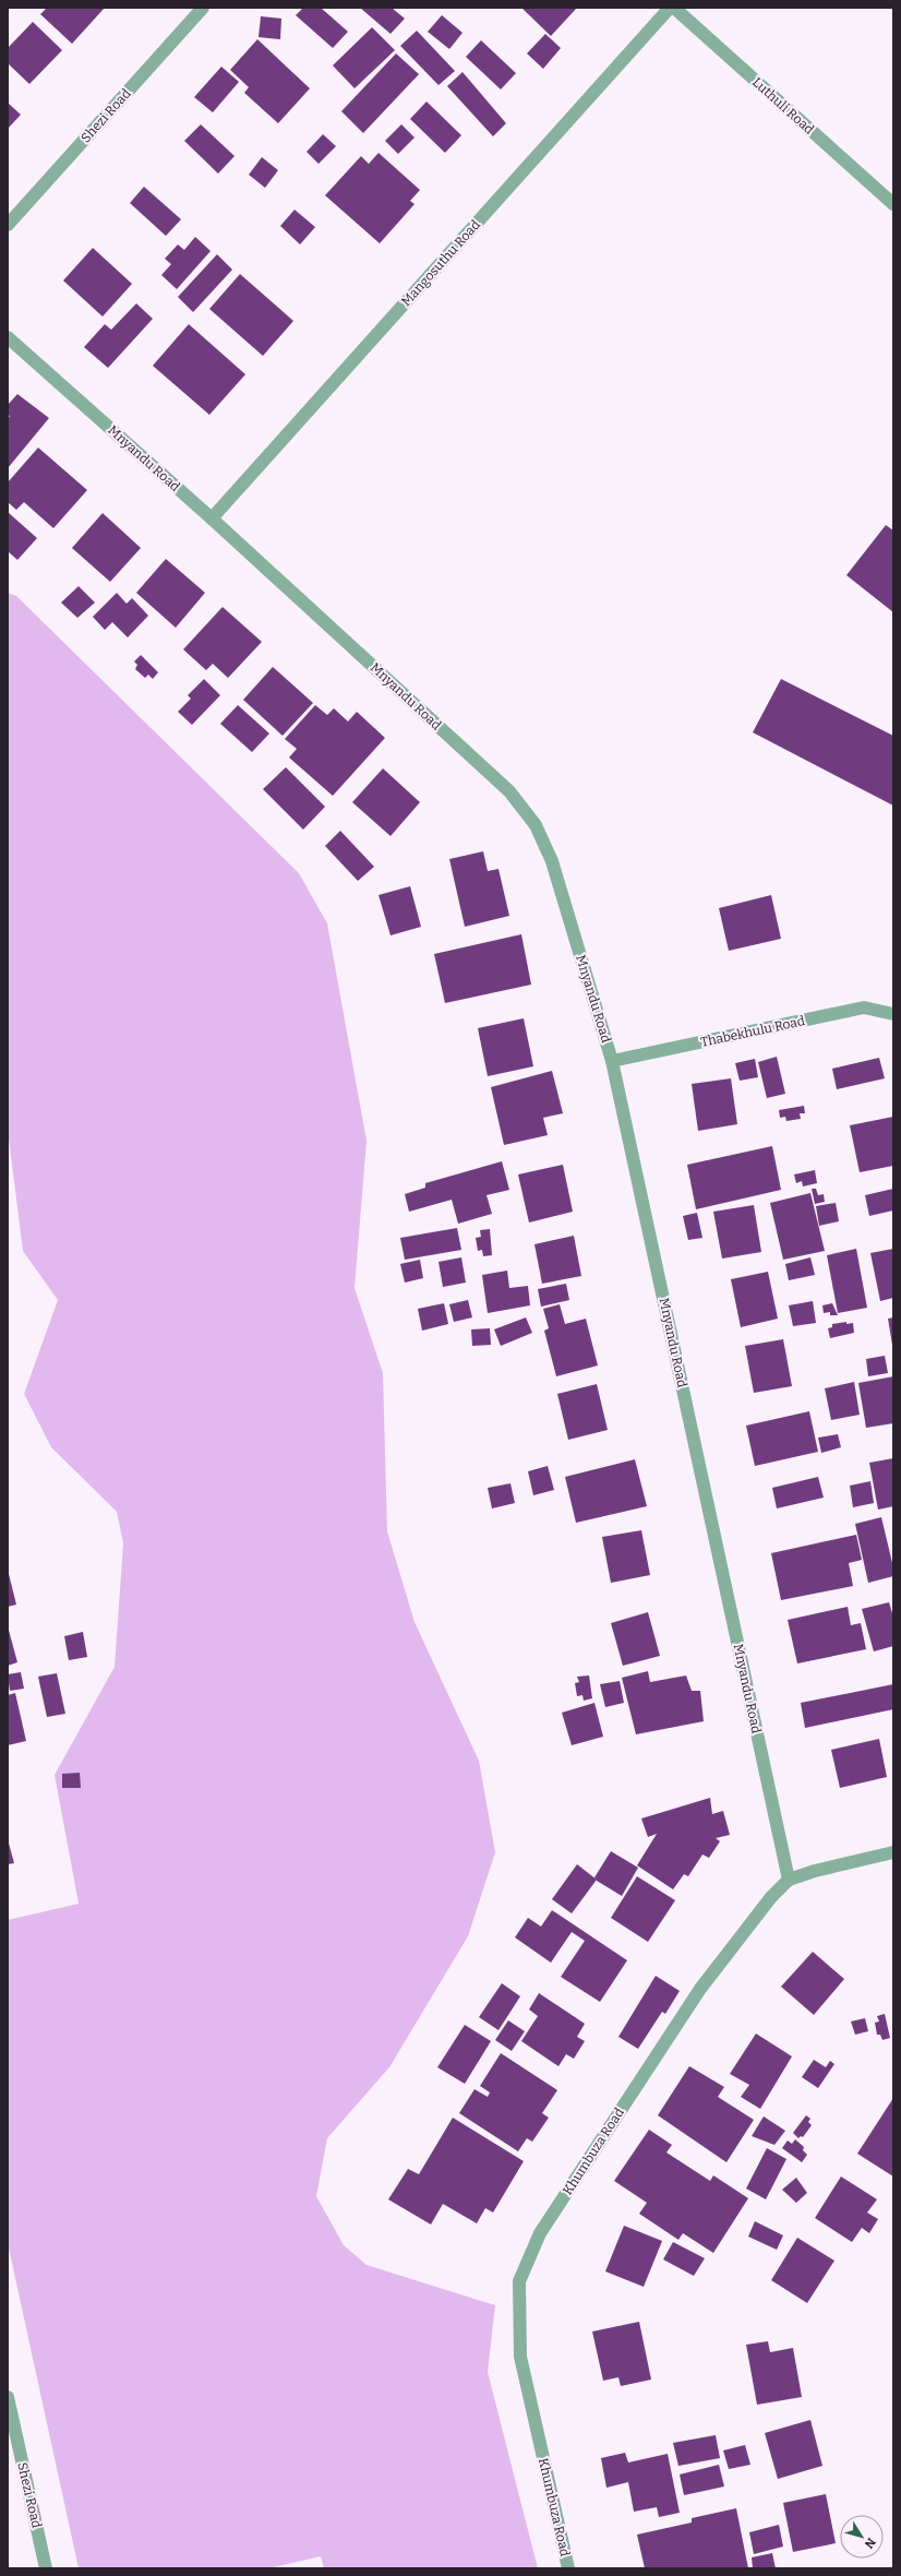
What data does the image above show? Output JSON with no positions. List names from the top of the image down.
{
  "streets": {
    "street": [
      "Luthuli Road",
      "Shezi Road",
      "Mangosuthu Road",
      "Mnyandu Road",
      "Thabekhulu Road",
      "Khumbuza Road"
    ]
  },
  "crossings": [
    ["Mangosuthu Road", "Mnyandu Road"],
    ["Mnyandu Road", "Thabekhulu Road"],
    ["Mnyandu Road", "Khumbuza Road"]
  ],
  "north": "bottom right"
}
